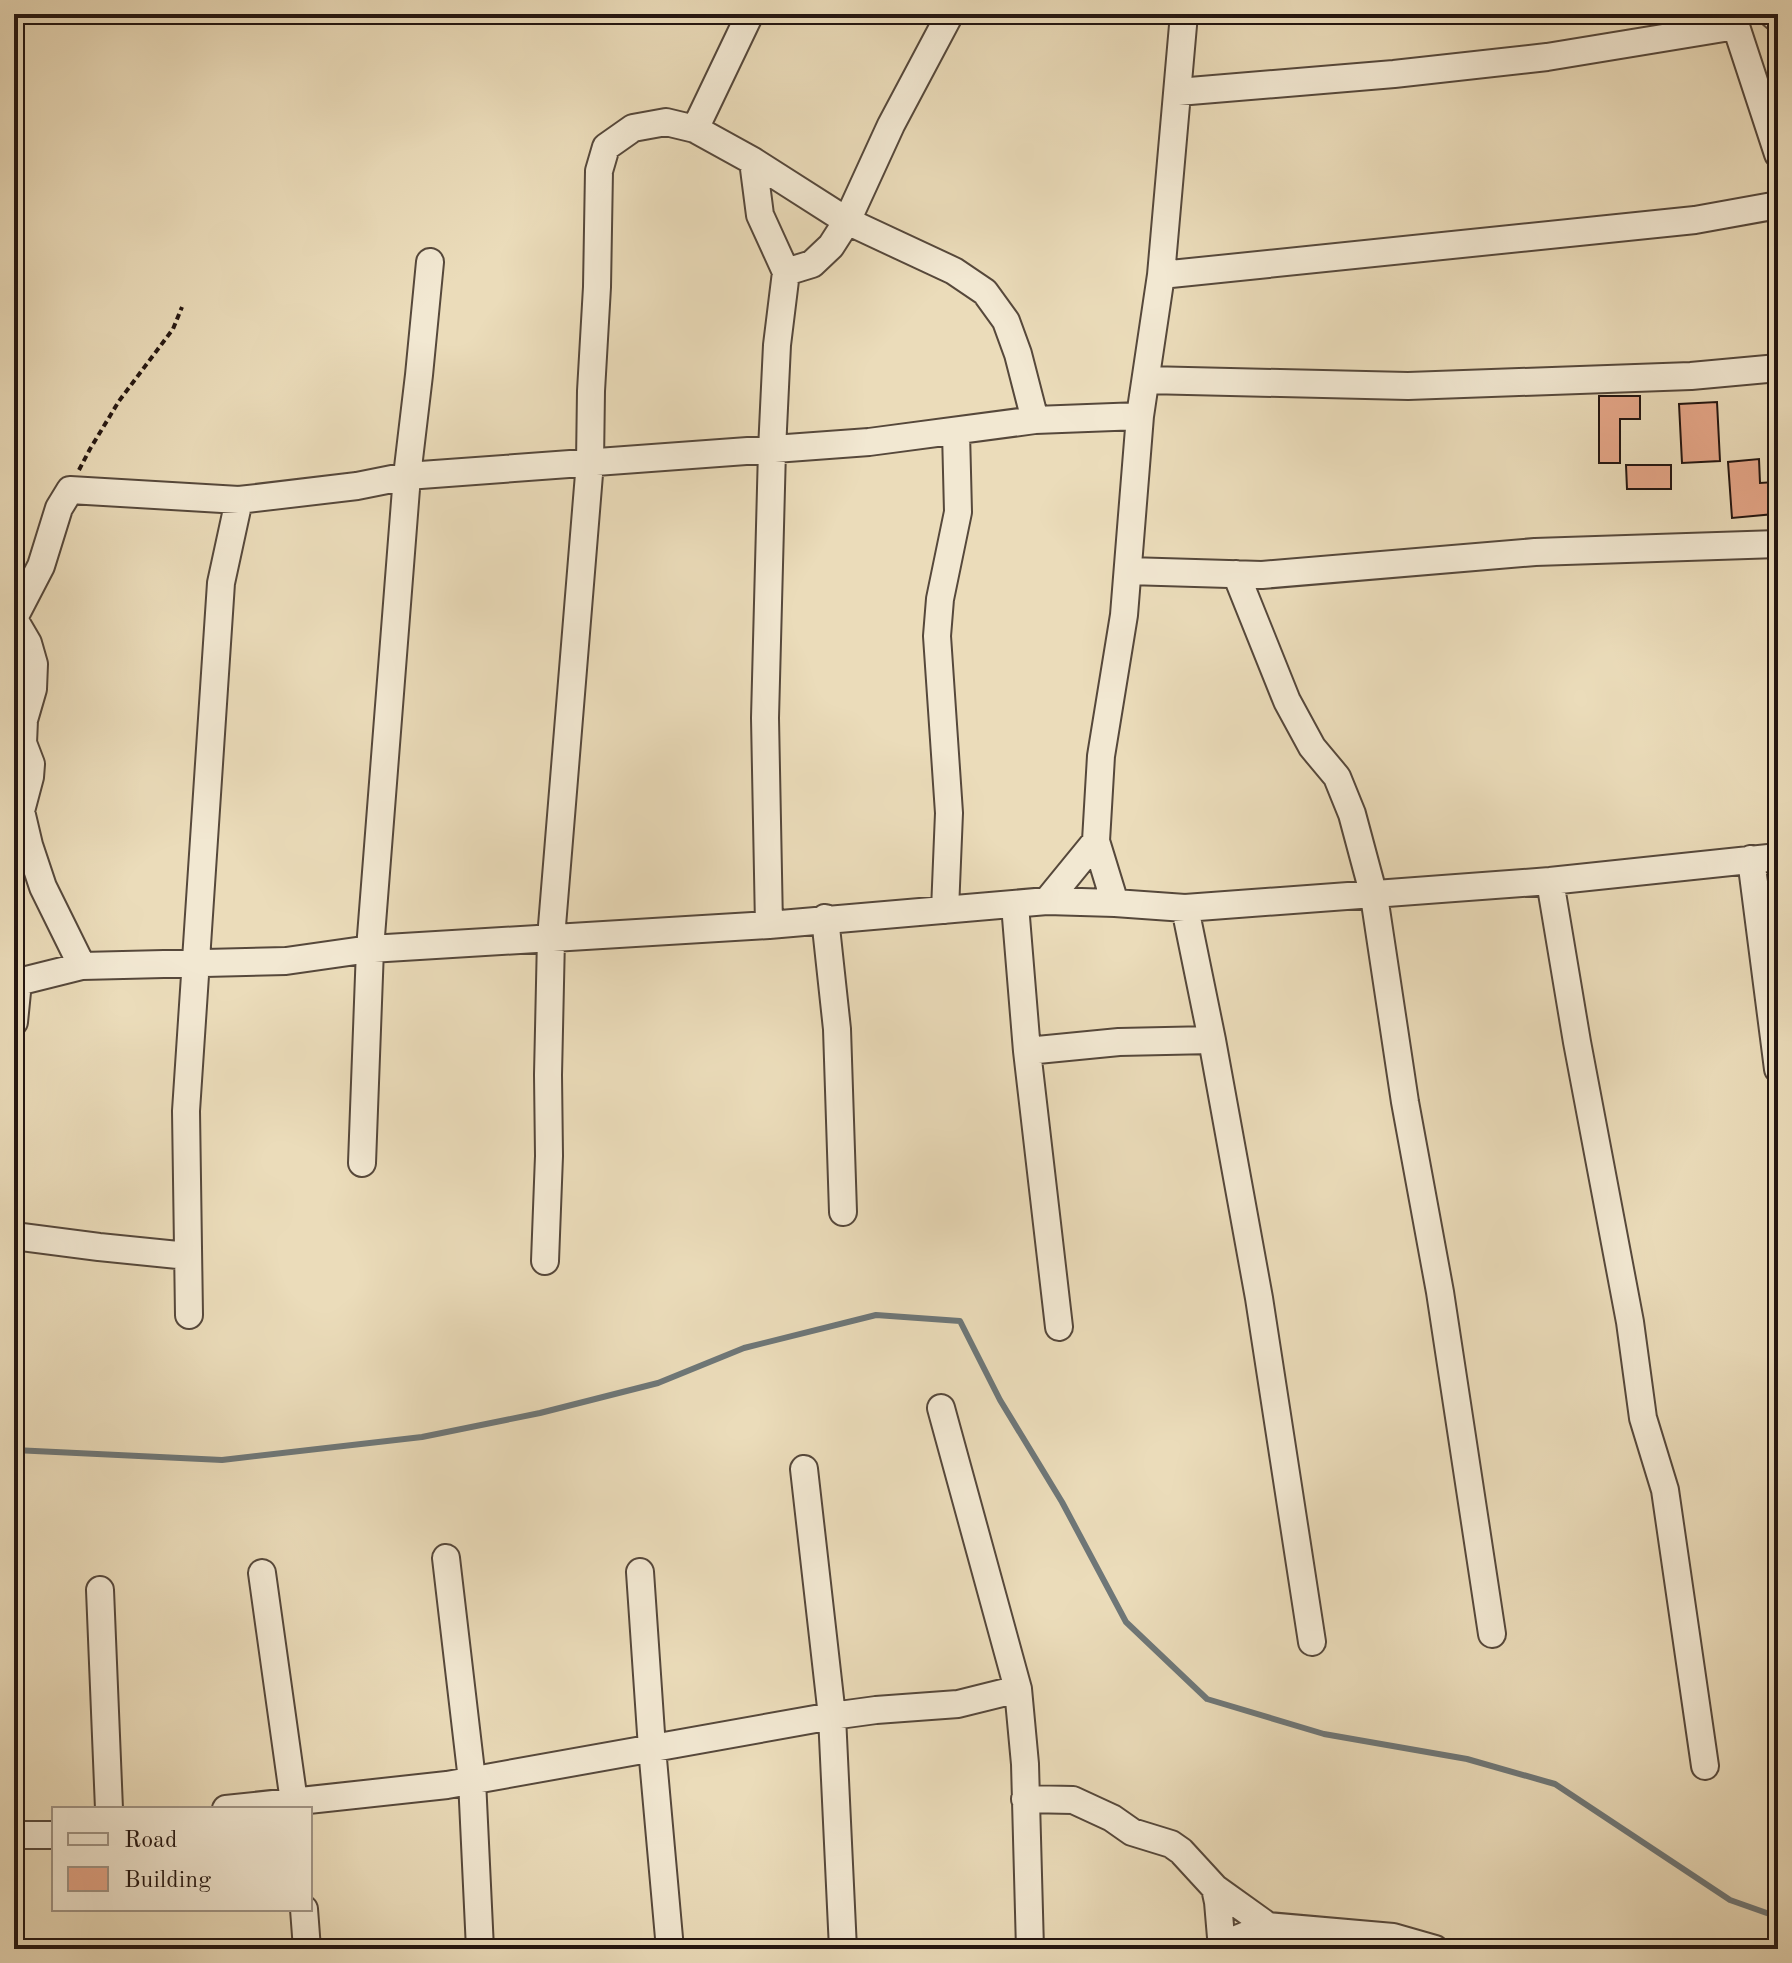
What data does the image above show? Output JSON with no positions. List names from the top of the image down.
{
  "legend": ["Road", "Building"]
}
